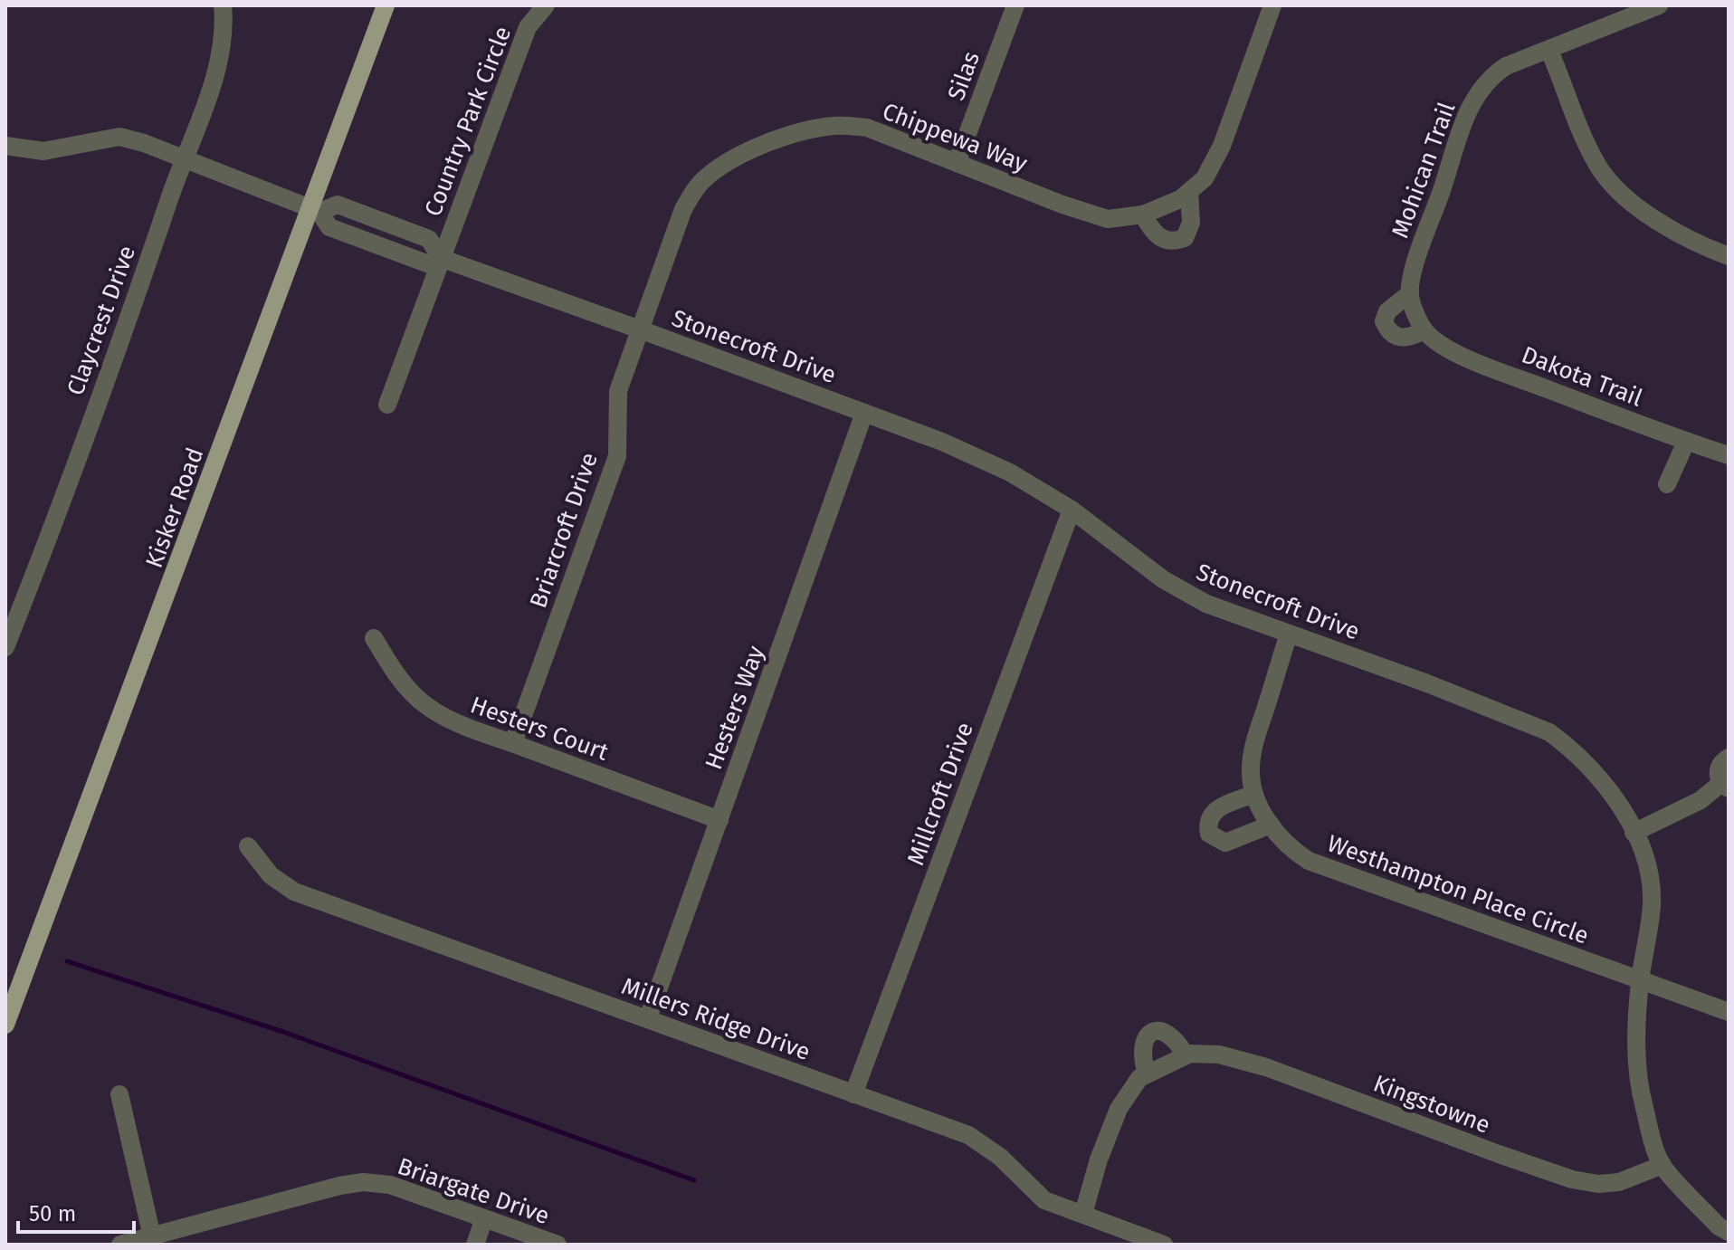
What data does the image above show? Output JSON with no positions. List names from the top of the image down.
{
  "streets": {
    "main road": ["Kisker Road"],
    "street": [
      "Silas",
      "Country Park Circle",
      "Chippewa Way",
      "Mohican Trail",
      "Claycrest Drive",
      "Stonecroft Drive",
      "Dakota Trail",
      "Briarcroft Drive",
      "Hesters Way",
      "Hesters Court",
      "Millcroft Drive",
      "Westhampton Place Circle",
      "Millers Ridge Drive",
      "Kingstowne",
      "Briargate Drive"
    ]
  },
  "crossings": [
    ["Silas", "Chippewa Way"],
    ["Country Park Circle", "Stonecroft Drive"],
    ["Chippewa Way", "Stonecroft Drive"],
    ["Chippewa Way", "Briarcroft Drive"],
    ["Claycrest Drive", "Stonecroft Drive"],
    ["Stonecroft Drive", "Kisker Road"],
    ["Stonecroft Drive", "Briarcroft Drive"],
    ["Stonecroft Drive", "Hesters Way"],
    ["Stonecroft Drive", "Millcroft Drive"],
    ["Stonecroft Drive", "Westhampton Place Circle"],
    ["Stonecroft Drive", "Kingstowne"],
    ["Briarcroft Drive", "Hesters Court"],
    ["Hesters Way", "Hesters Court"],
    ["Hesters Way", "Millers Ridge Drive"],
    ["Millcroft Drive", "Millers Ridge Drive"],
    ["Millers Ridge Drive", "Kingstowne"]
  ],
  "scale_bar": "50 m"
}
